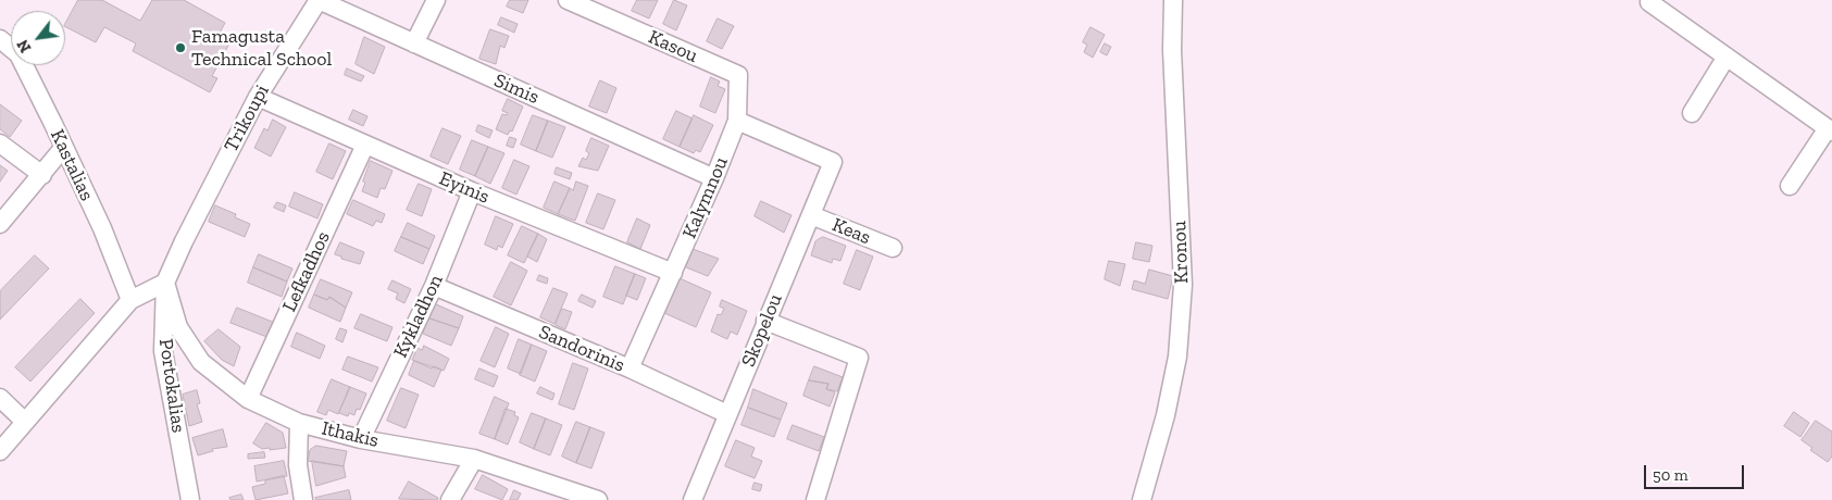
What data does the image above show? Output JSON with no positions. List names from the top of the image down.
{
  "streets": {
    "street": [
      "Kasou",
      "Simis",
      "Trikoupi",
      "Kastalias",
      "Eyinis",
      "Kalymnou",
      "Keas",
      "Kronou",
      "Lefkadhos",
      "Kykladhon",
      "Skopelou",
      "Sandorinis",
      "Portokalias",
      "Ithakis"
    ]
  },
  "crossings": [
    ["Kasou", "Kalymnou"],
    ["Kasou", "Skopelou"],
    ["Simis", "Trikoupi"],
    ["Simis", "Kalymnou"],
    ["Trikoupi", "Eyinis"],
    ["Trikoupi", "Portokalias"],
    ["Eyinis", "Kalymnou"],
    ["Eyinis", "Lefkadhos"],
    ["Eyinis", "Kykladhon"],
    ["Kalymnou", "Skopelou"],
    ["Kalymnou", "Sandorinis"],
    ["Keas", "Skopelou"],
    ["Lefkadhos", "Ithakis"],
    ["Kykladhon", "Sandorinis"],
    ["Kykladhon", "Ithakis"],
    ["Skopelou", "Sandorinis"],
    ["Portokalias", "Ithakis"]
  ],
  "places": ["Famagusta Technical School"],
  "scale_bar": "50 m",
  "north": "bottom left"
}
